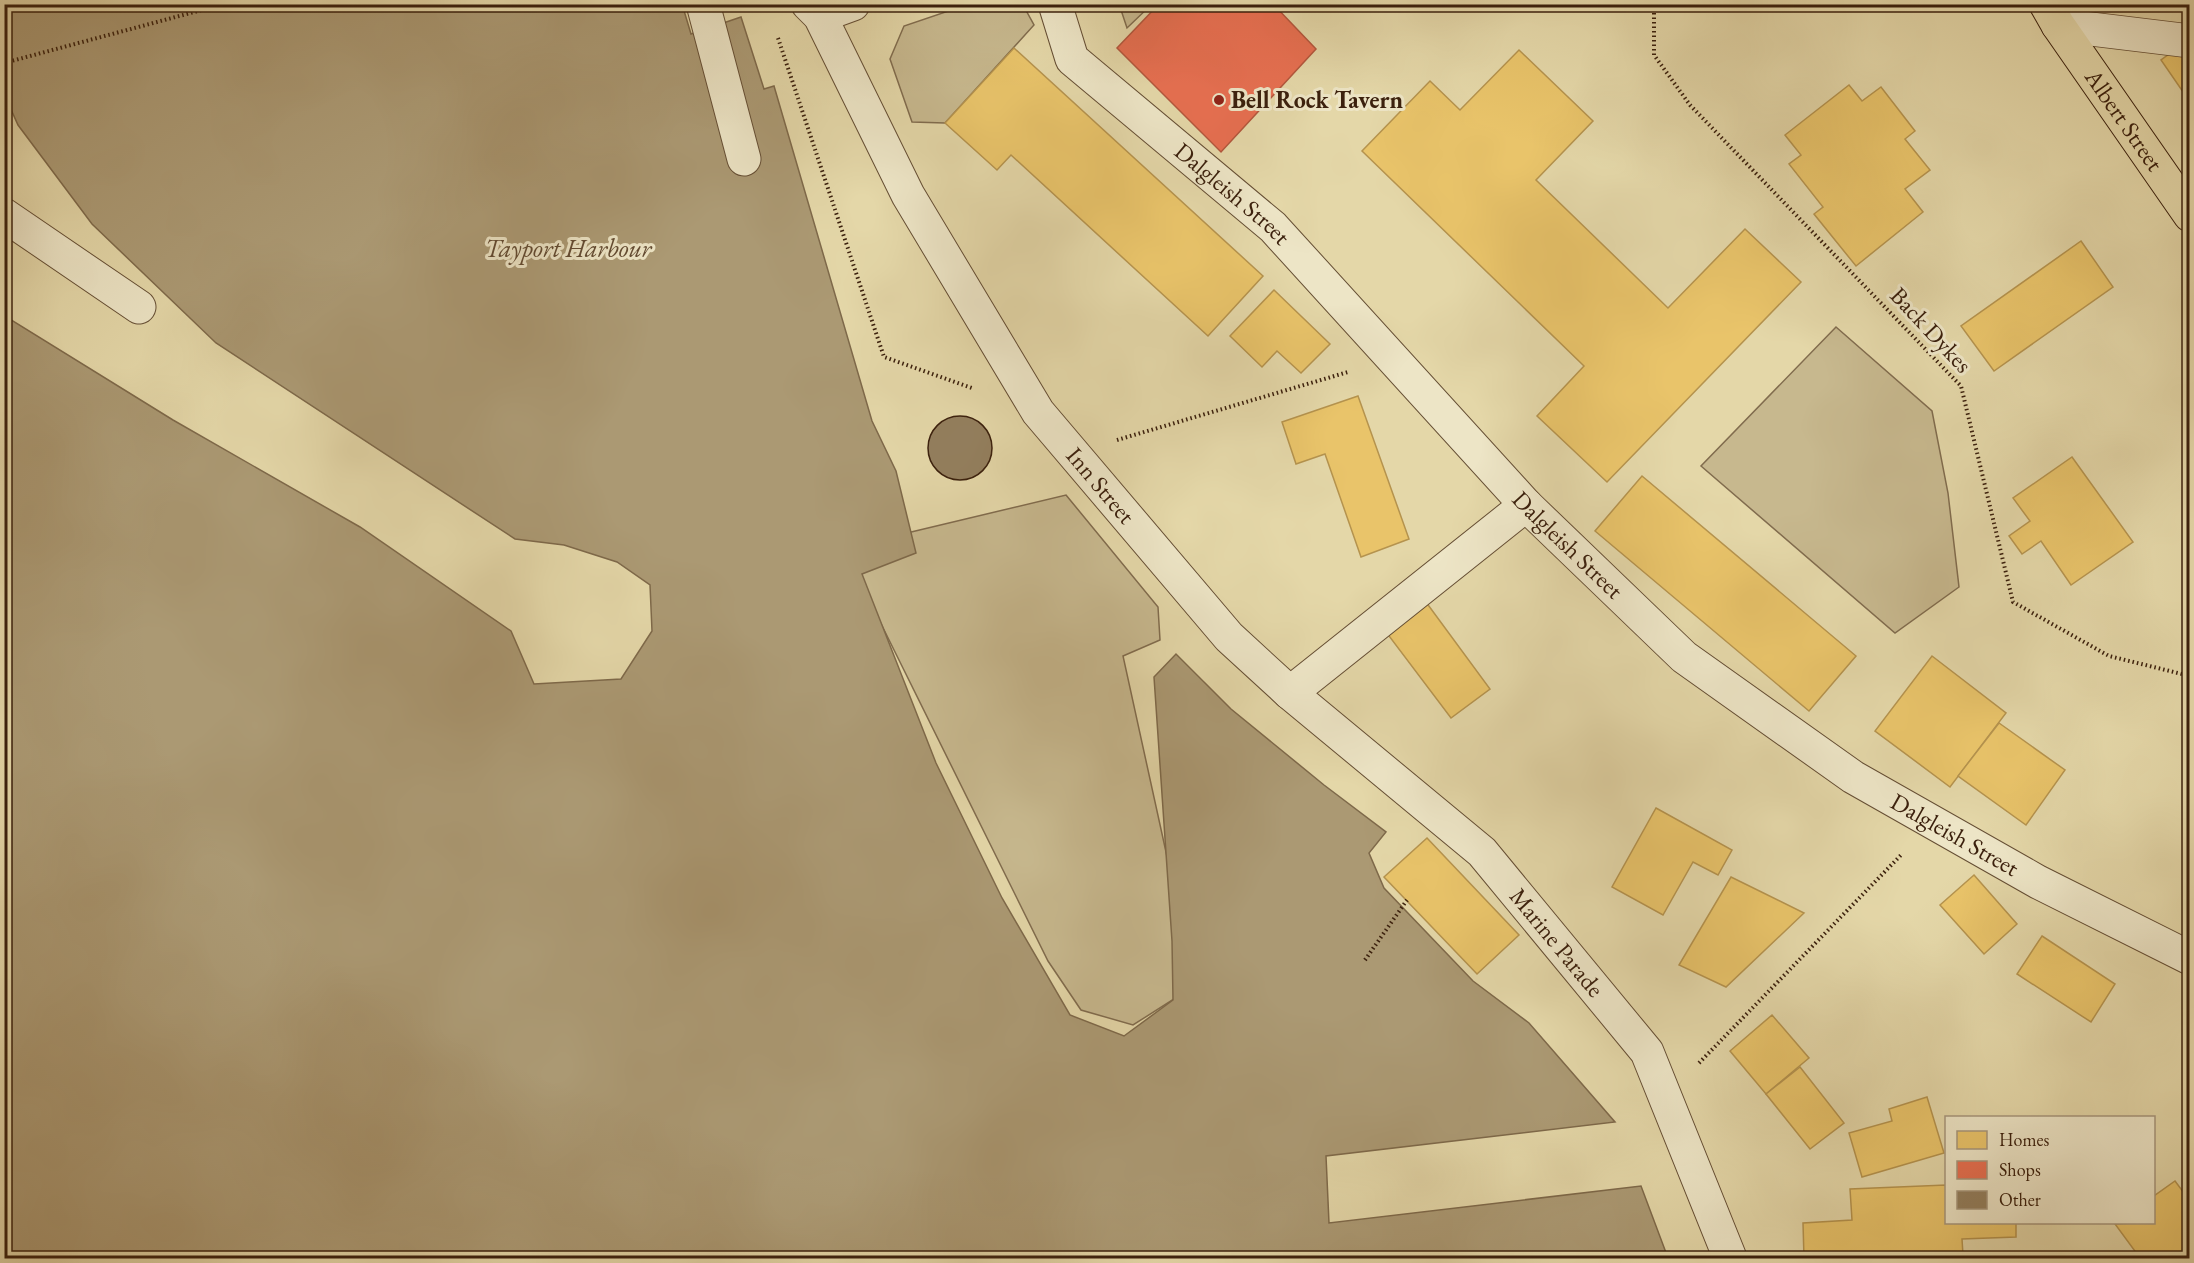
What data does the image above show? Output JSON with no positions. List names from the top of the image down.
{
  "streets": {
    "main road": ["Albert Street"],
    "street": ["Dalgleish Street", "Inn Street", "Marine Parade"],
    "path": ["Back Dykes"]
  },
  "crossings": [
    ["Inn Street", "Marine Parade"]
  ],
  "water": ["Tayport Harbour"],
  "places": ["Bell Rock Tavern"],
  "legend": ["Homes", "Shops", "Other"]
}
